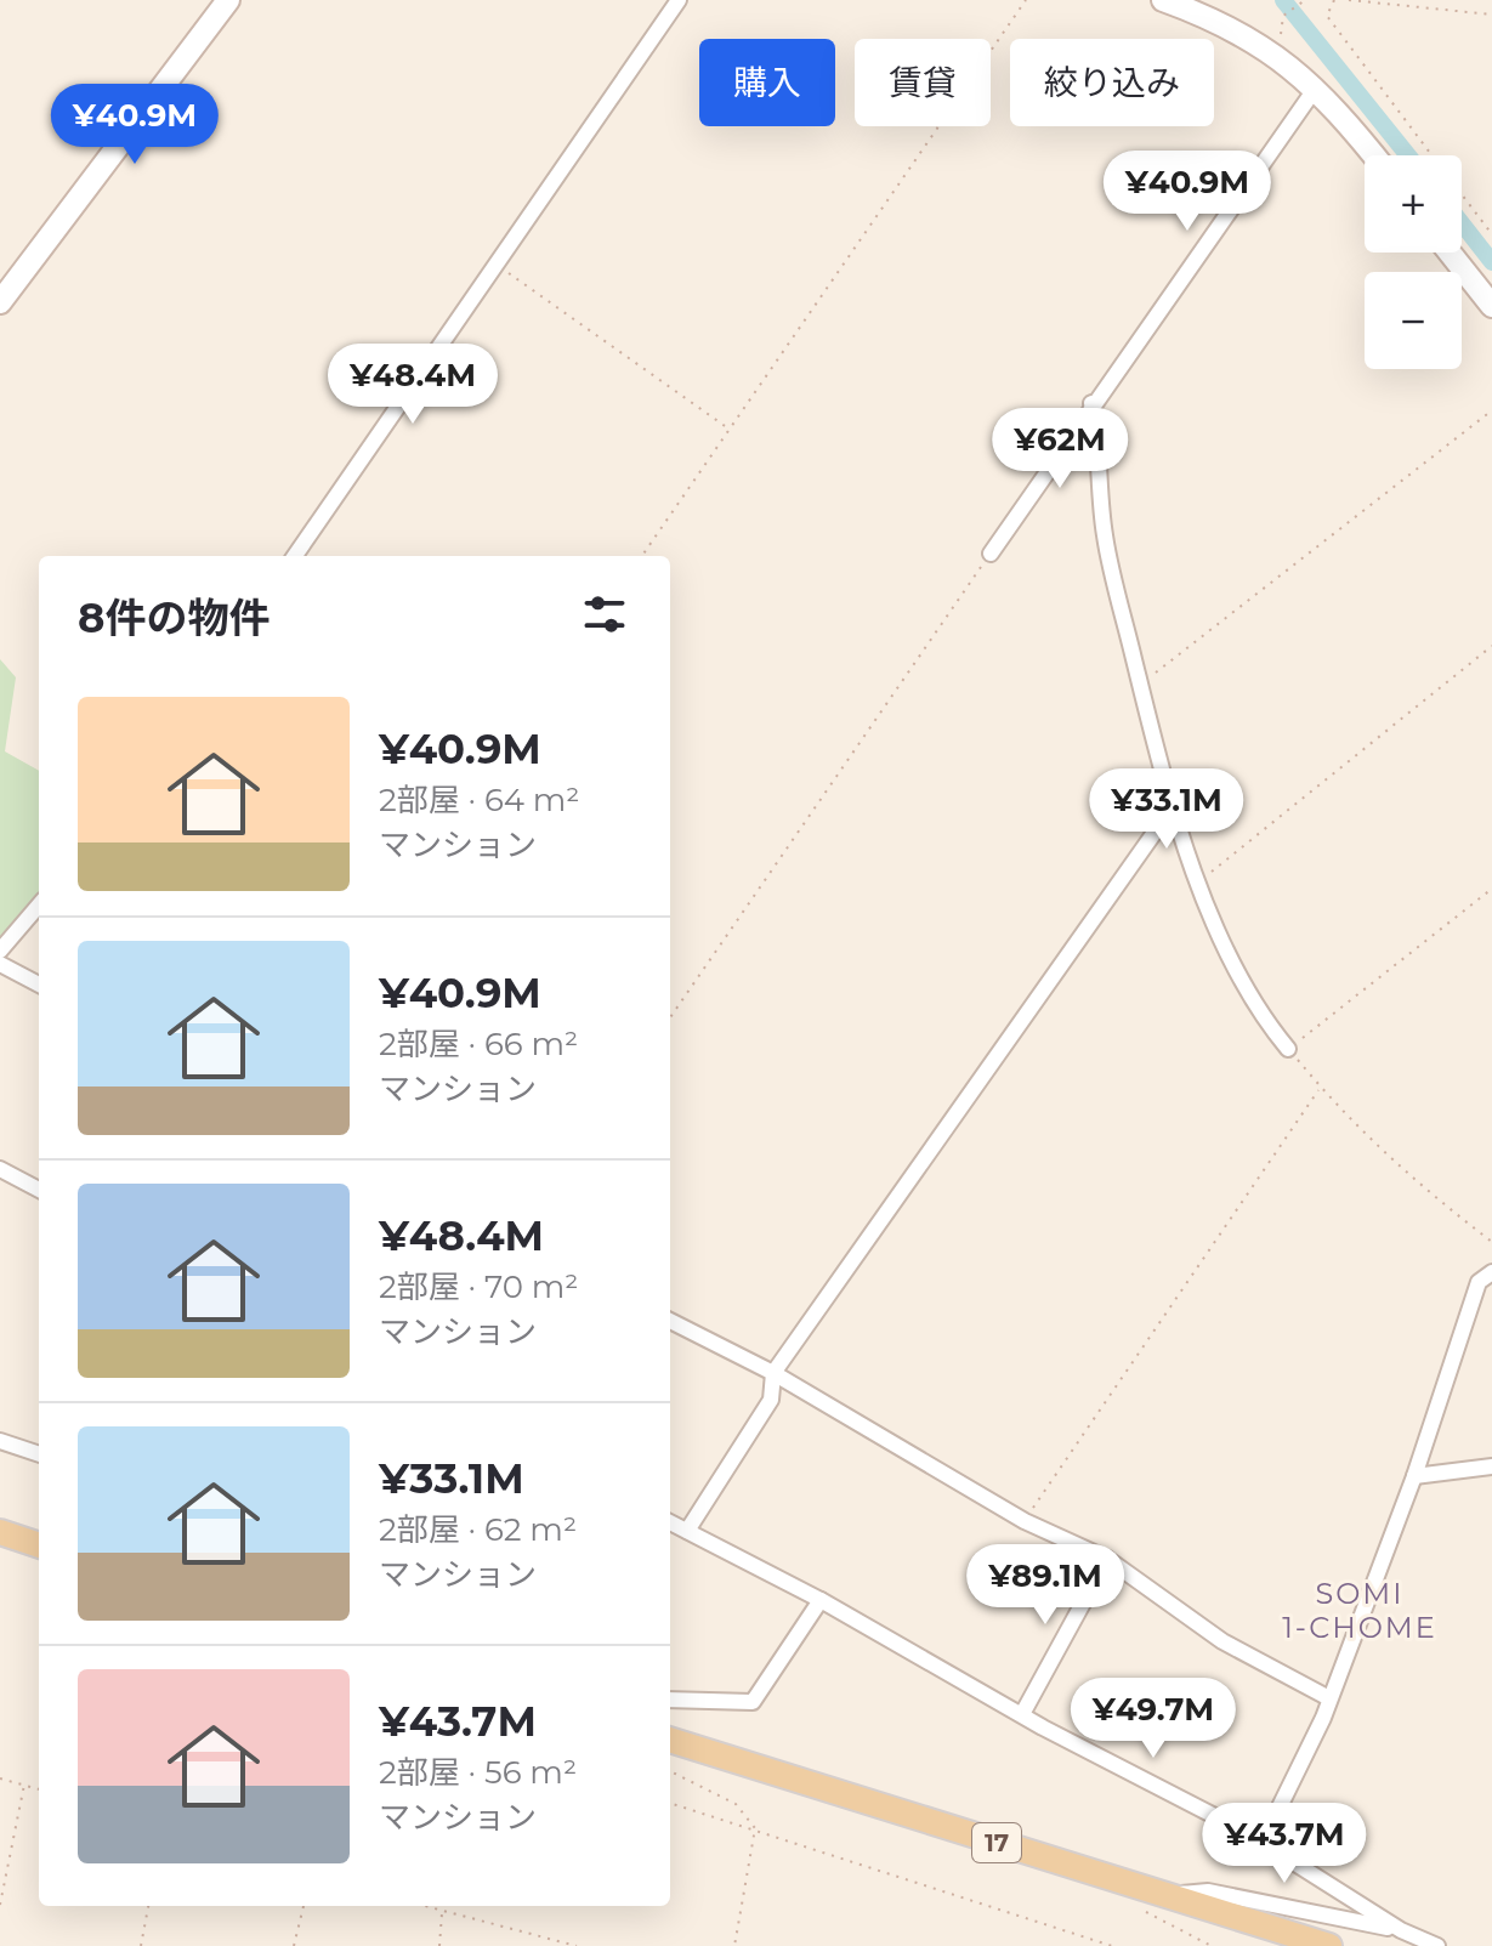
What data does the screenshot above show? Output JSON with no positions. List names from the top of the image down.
{
  "streets": {
    "main road": ["17"]
  },
  "districts": ["SOMI 1-CHOME"],
  "page": {
    "chip": ["購入", "賃貸", "絞り込み"],
    "price": [
      "¥40.9M",
      "¥40.9M",
      "¥48.4M",
      "¥62M",
      "¥33.1M",
      "¥89.1M",
      "¥49.7M",
      "¥43.7M"
    ],
    "map_buttons": ["+", "−"],
    "heading": "8件の物件",
    "list": [
      {
        "name": "¥40.9M",
        "note": "2部屋 · 64 m² · マンション"
      },
      {
        "name": "¥40.9M",
        "note": "2部屋 · 66 m² · マンション"
      },
      {
        "name": "¥48.4M",
        "note": "2部屋 · 70 m² · マンション"
      },
      {
        "name": "¥33.1M",
        "note": "2部屋 · 62 m² · マンション"
      },
      {
        "name": "¥43.7M",
        "note": "2部屋 · 56 m² · マンション"
      }
    ]
  }
}
